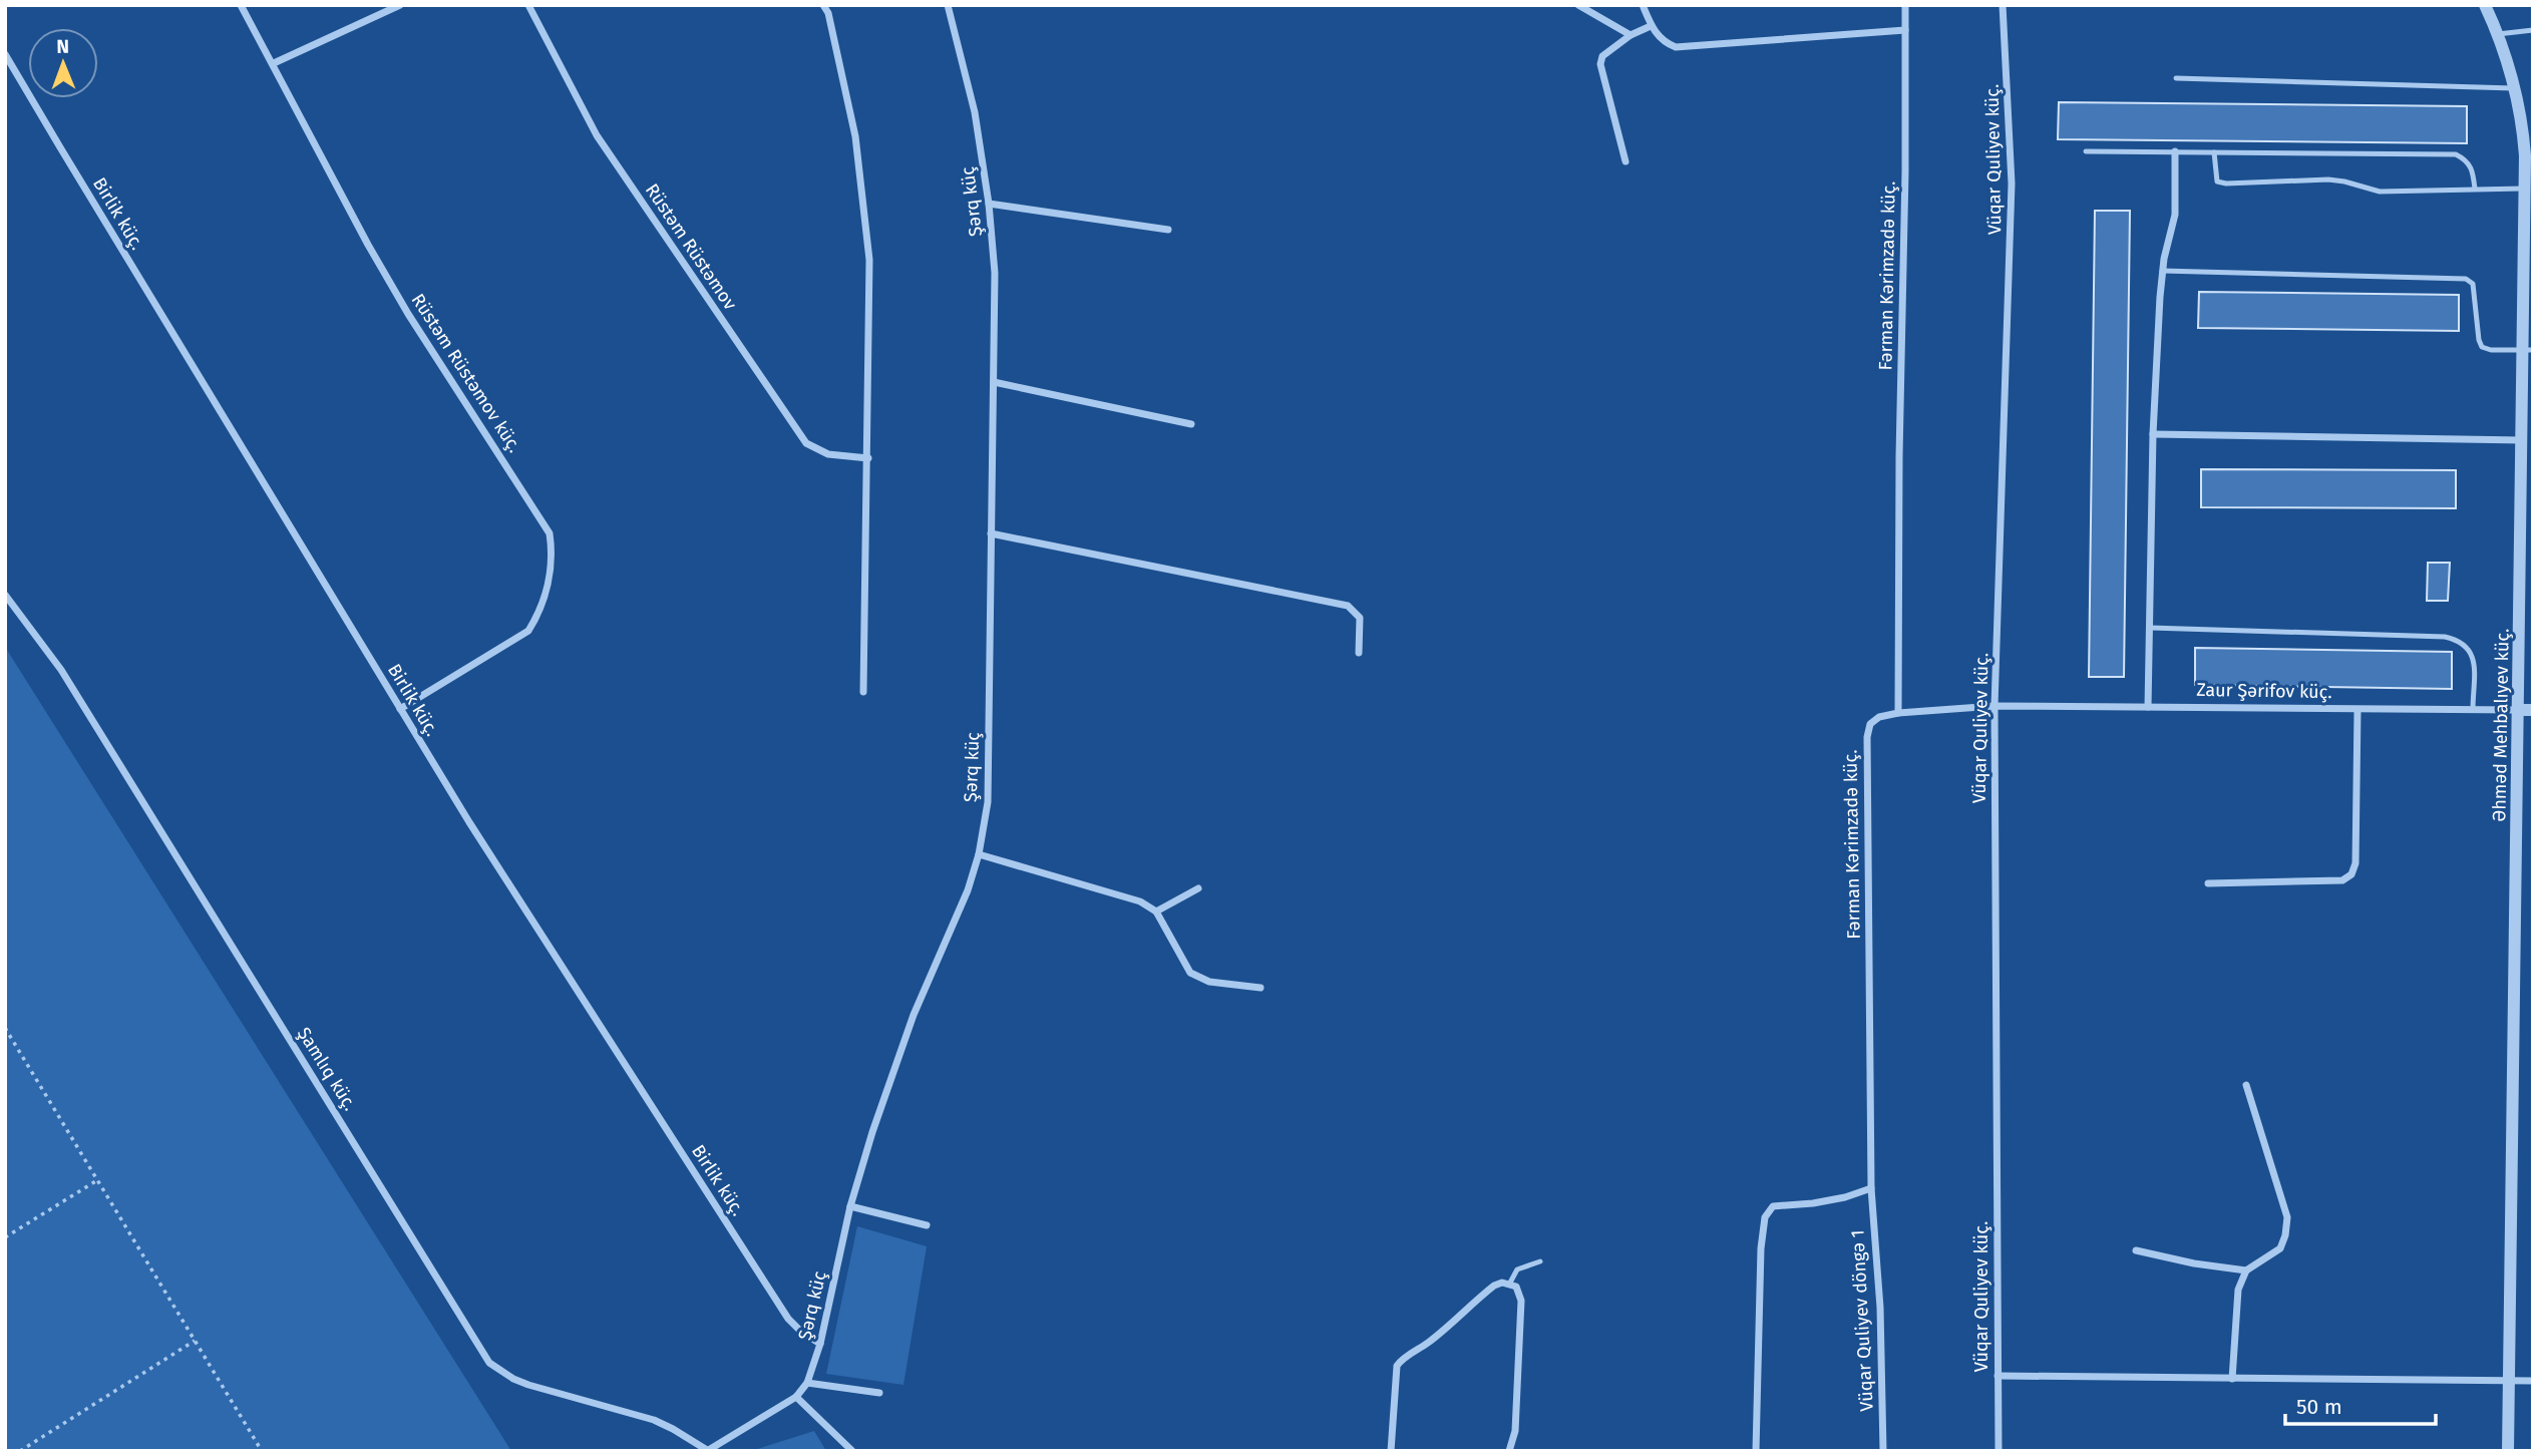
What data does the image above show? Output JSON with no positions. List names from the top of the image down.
{
  "streets": {
    "street": [
      "Vüqar Quliyev küç.",
      "Şərq küç",
      "Birlik küç.",
      "Rüstəm Rüstəmov",
      "Fərman Kərimzadə küç.",
      "Rüstəm Rüstəmov küç.",
      "Zaur Şərifov küç.",
      "Əhməd Mehbalıyev küç.",
      "Şamlıq küç.",
      "Vüqar Quliyev döngə 1"
    ]
  },
  "crossings": [
    ["Vüqar Quliyev küç.", "Zaur Şərifov küç."],
    ["Şərq küç", "Birlik küç."],
    ["Şərq küç", "Şamlıq küç."],
    ["Birlik küç.", "Rüstəm Rüstəmov küç."],
    ["Fərman Kərimzadə küç.", "Zaur Şərifov küç."],
    ["Fərman Kərimzadə küç.", "Vüqar Quliyev döngə 1"],
    ["Zaur Şərifov küç.", "Əhməd Mehbalıyev küç."]
  ],
  "scale_bar": "50 m",
  "north": "top"
}
